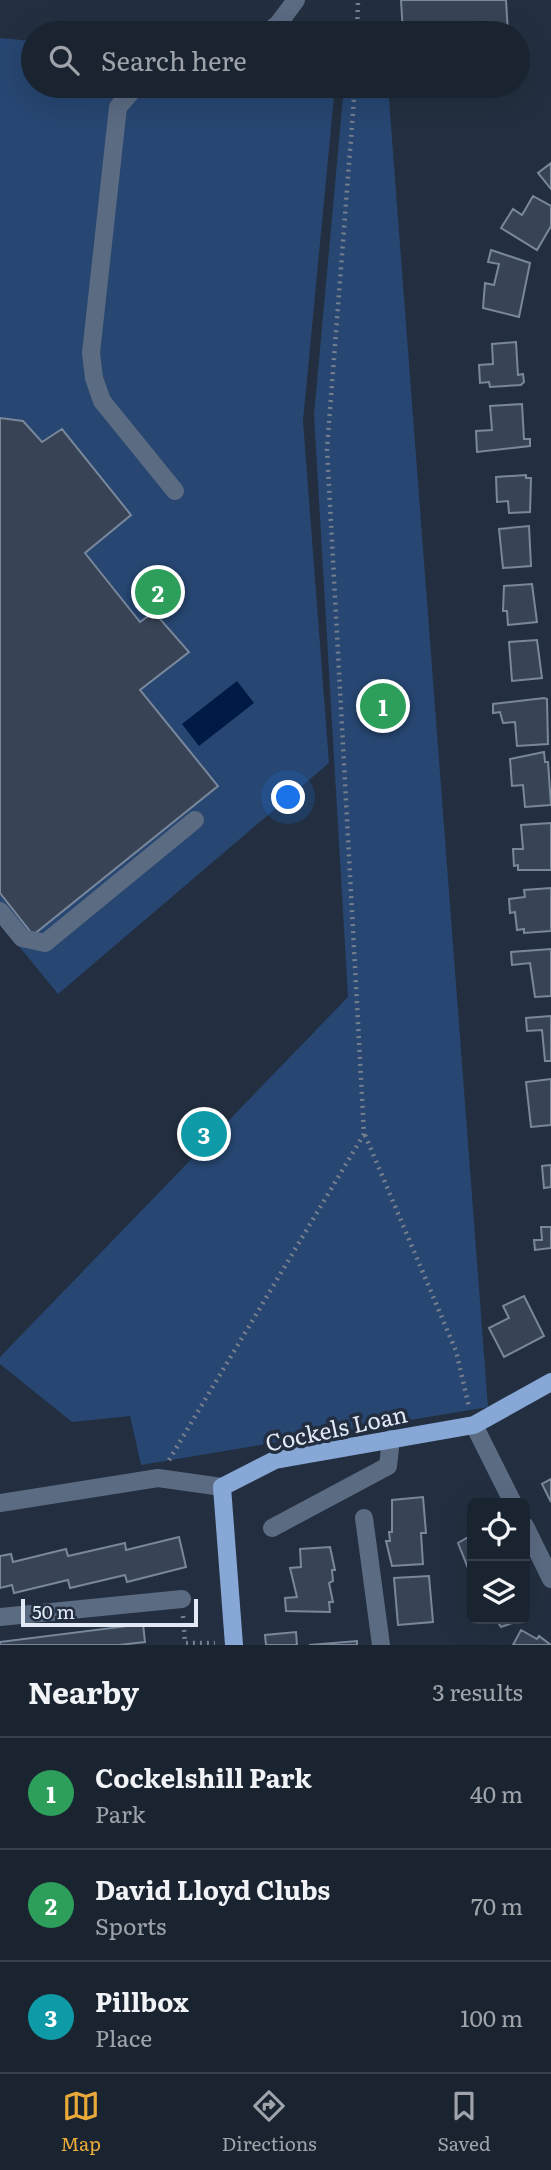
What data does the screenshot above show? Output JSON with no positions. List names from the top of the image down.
{
  "streets": {
    "main road": ["Cockels Loan"]
  },
  "scale_bar": "50 m",
  "page": {
    "search": "Search here",
    "pins": ["2", "1", "3"],
    "scale": "50 m",
    "heading": ["Nearby", "3 results"],
    "list": [
      {
        "mark": "1",
        "name": "Cockelshill Park",
        "note": "Park",
        "value": "40 m"
      },
      {
        "mark": "2",
        "name": "David Lloyd Clubs",
        "note": "Sports",
        "value": "70 m"
      },
      {
        "mark": "3",
        "name": "Pillbox",
        "note": "Place",
        "value": "100 m"
      }
    ],
    "nav": ["Map", "Directions", "Saved"]
  }
}
